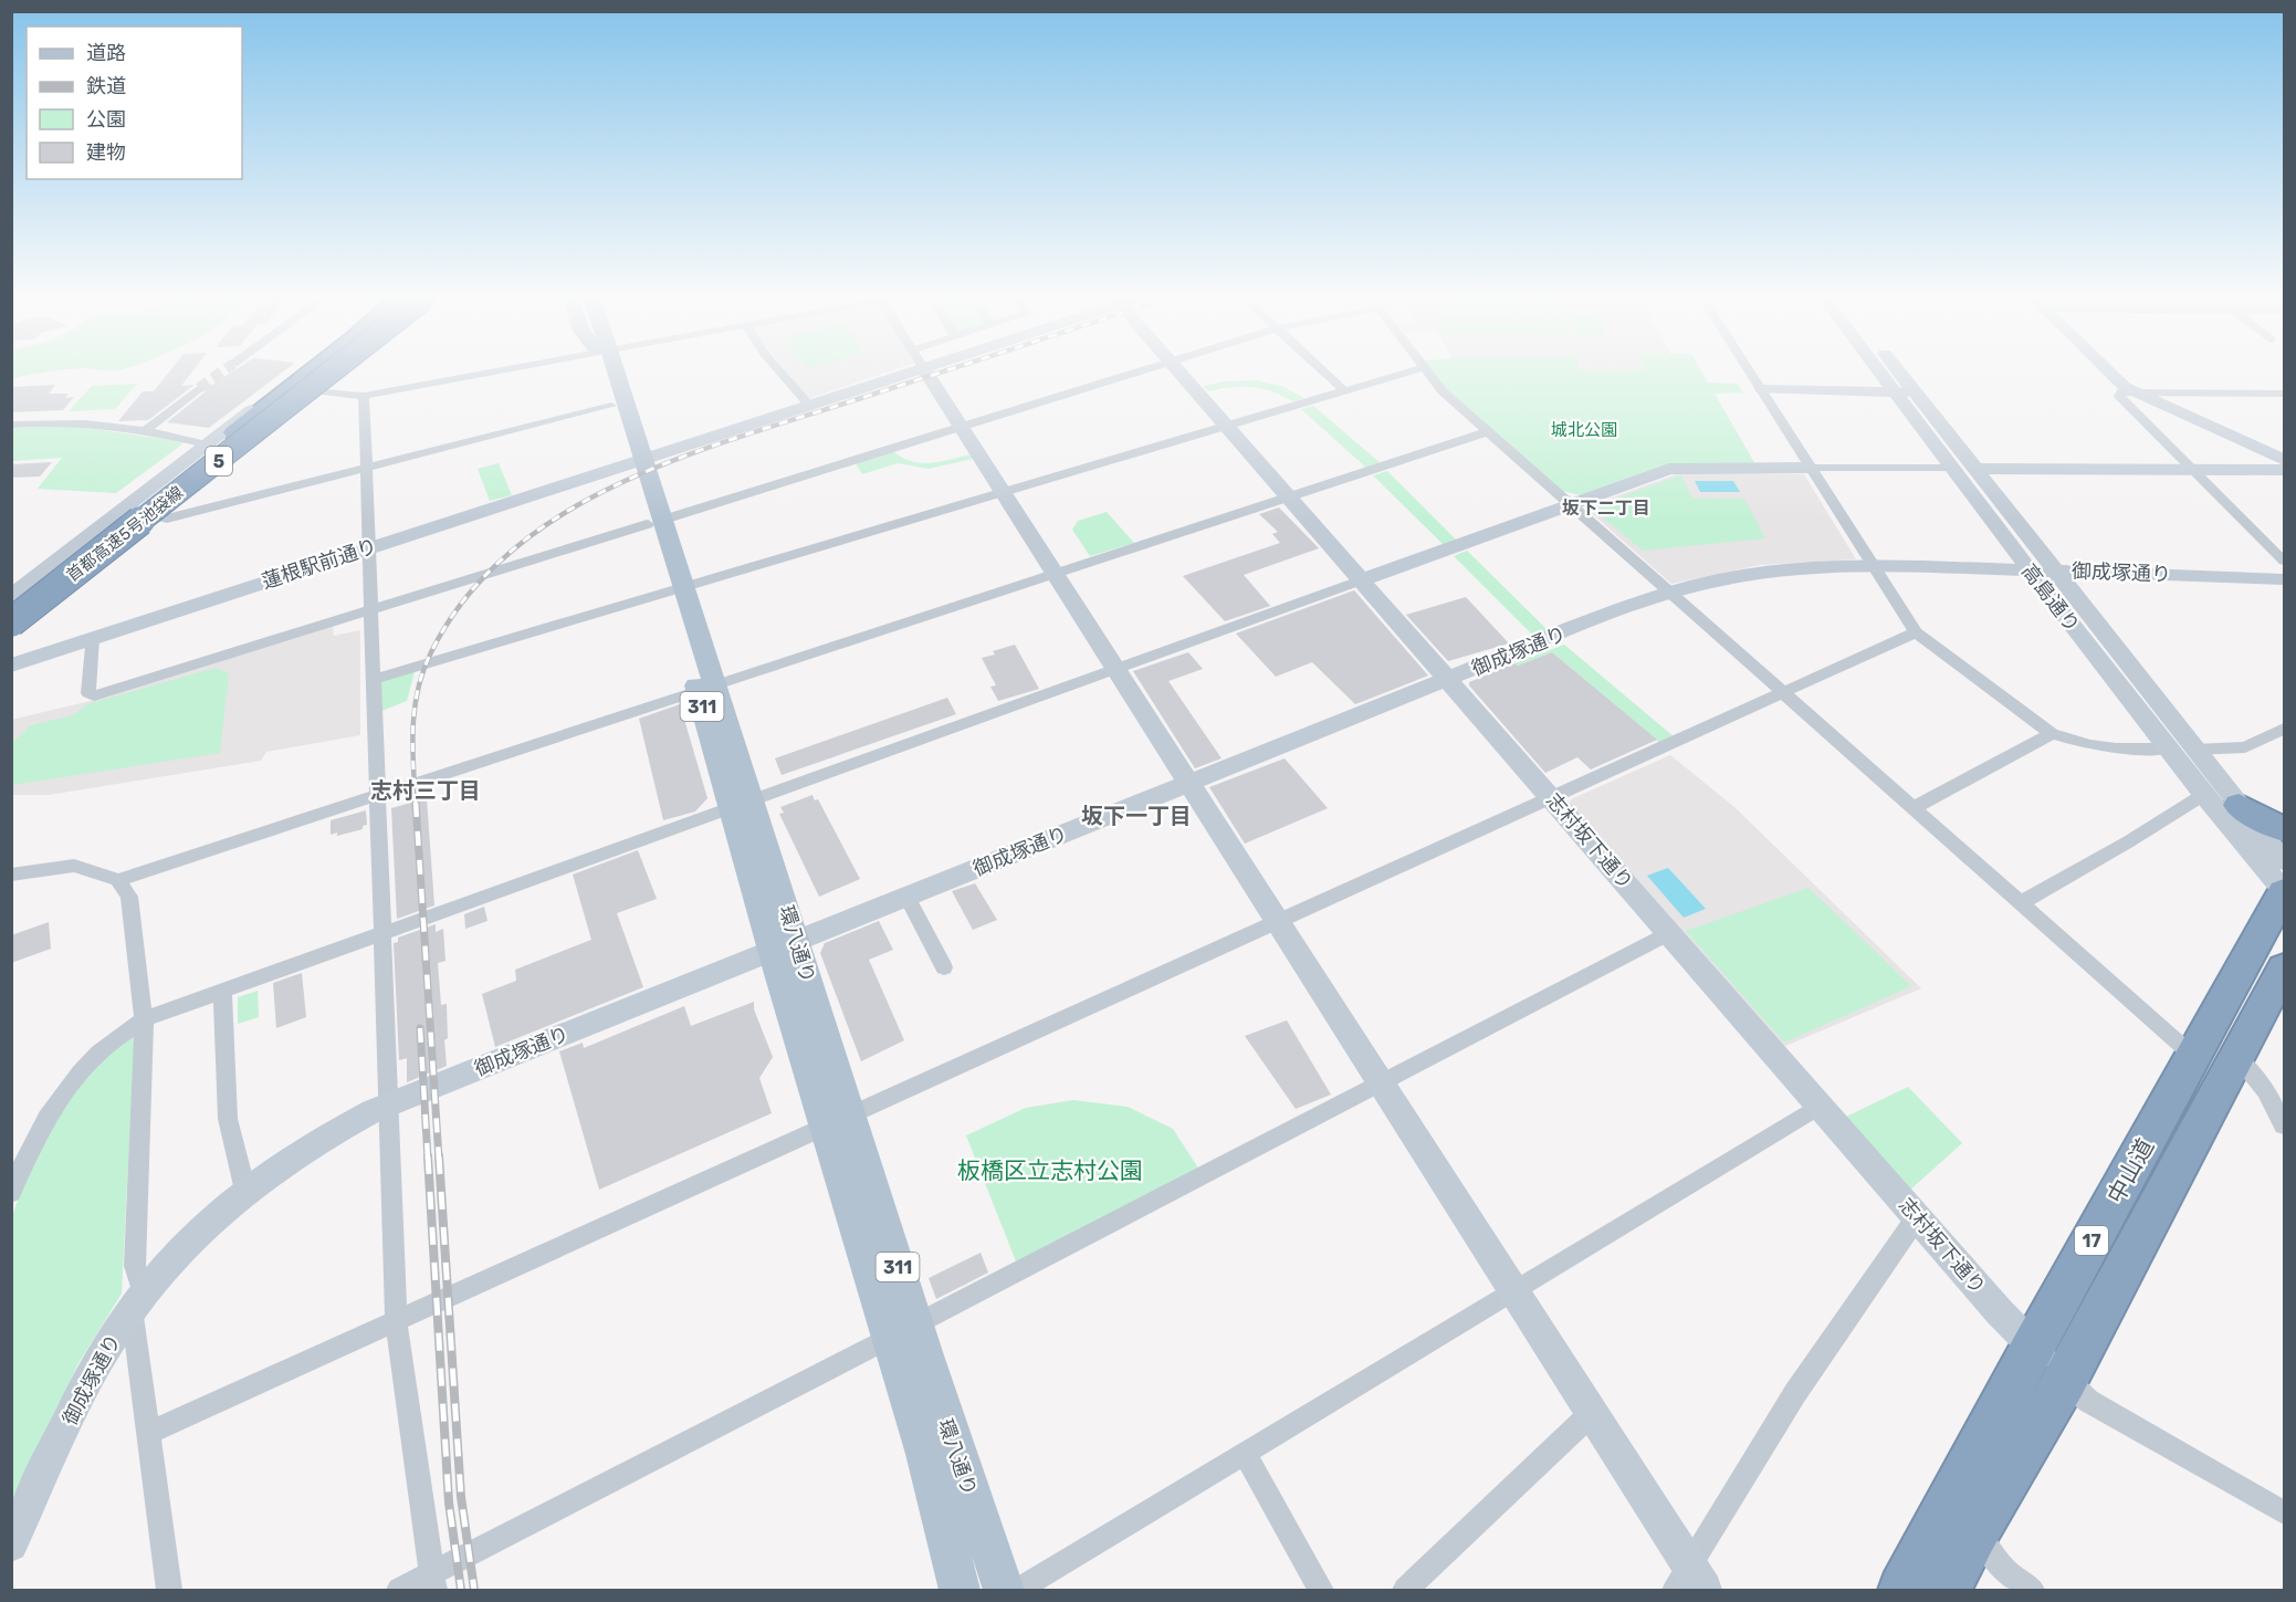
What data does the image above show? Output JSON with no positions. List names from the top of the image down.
{
  "streets": {
    "highway": [
      "5",
      "首都高速5号池袋線",
      "中山道",
      "17"
    ],
    "main road": ["311", "環八通り"],
    "street": [
      "蓮根駅前通り",
      "御成塚通り",
      "高島通り",
      "志村坂下通り"
    ]
  },
  "crossings": [
    ["蓮根駅前通り", "環八通り"],
    ["御成塚通り", "高島通り"],
    ["御成塚通り", "志村坂下通り"],
    ["御成塚通り", "環八通り"],
    ["高島通り", "中山道"],
    ["志村坂下通り", "中山道"]
  ],
  "districts": ["坂下二丁目", "志村三丁目", "坂下一丁目"],
  "parks": ["城北公園", "板橋区立志村公園"],
  "legend": [
    "道路",
    "鉄道",
    "公園",
    "建物"
  ]
}
